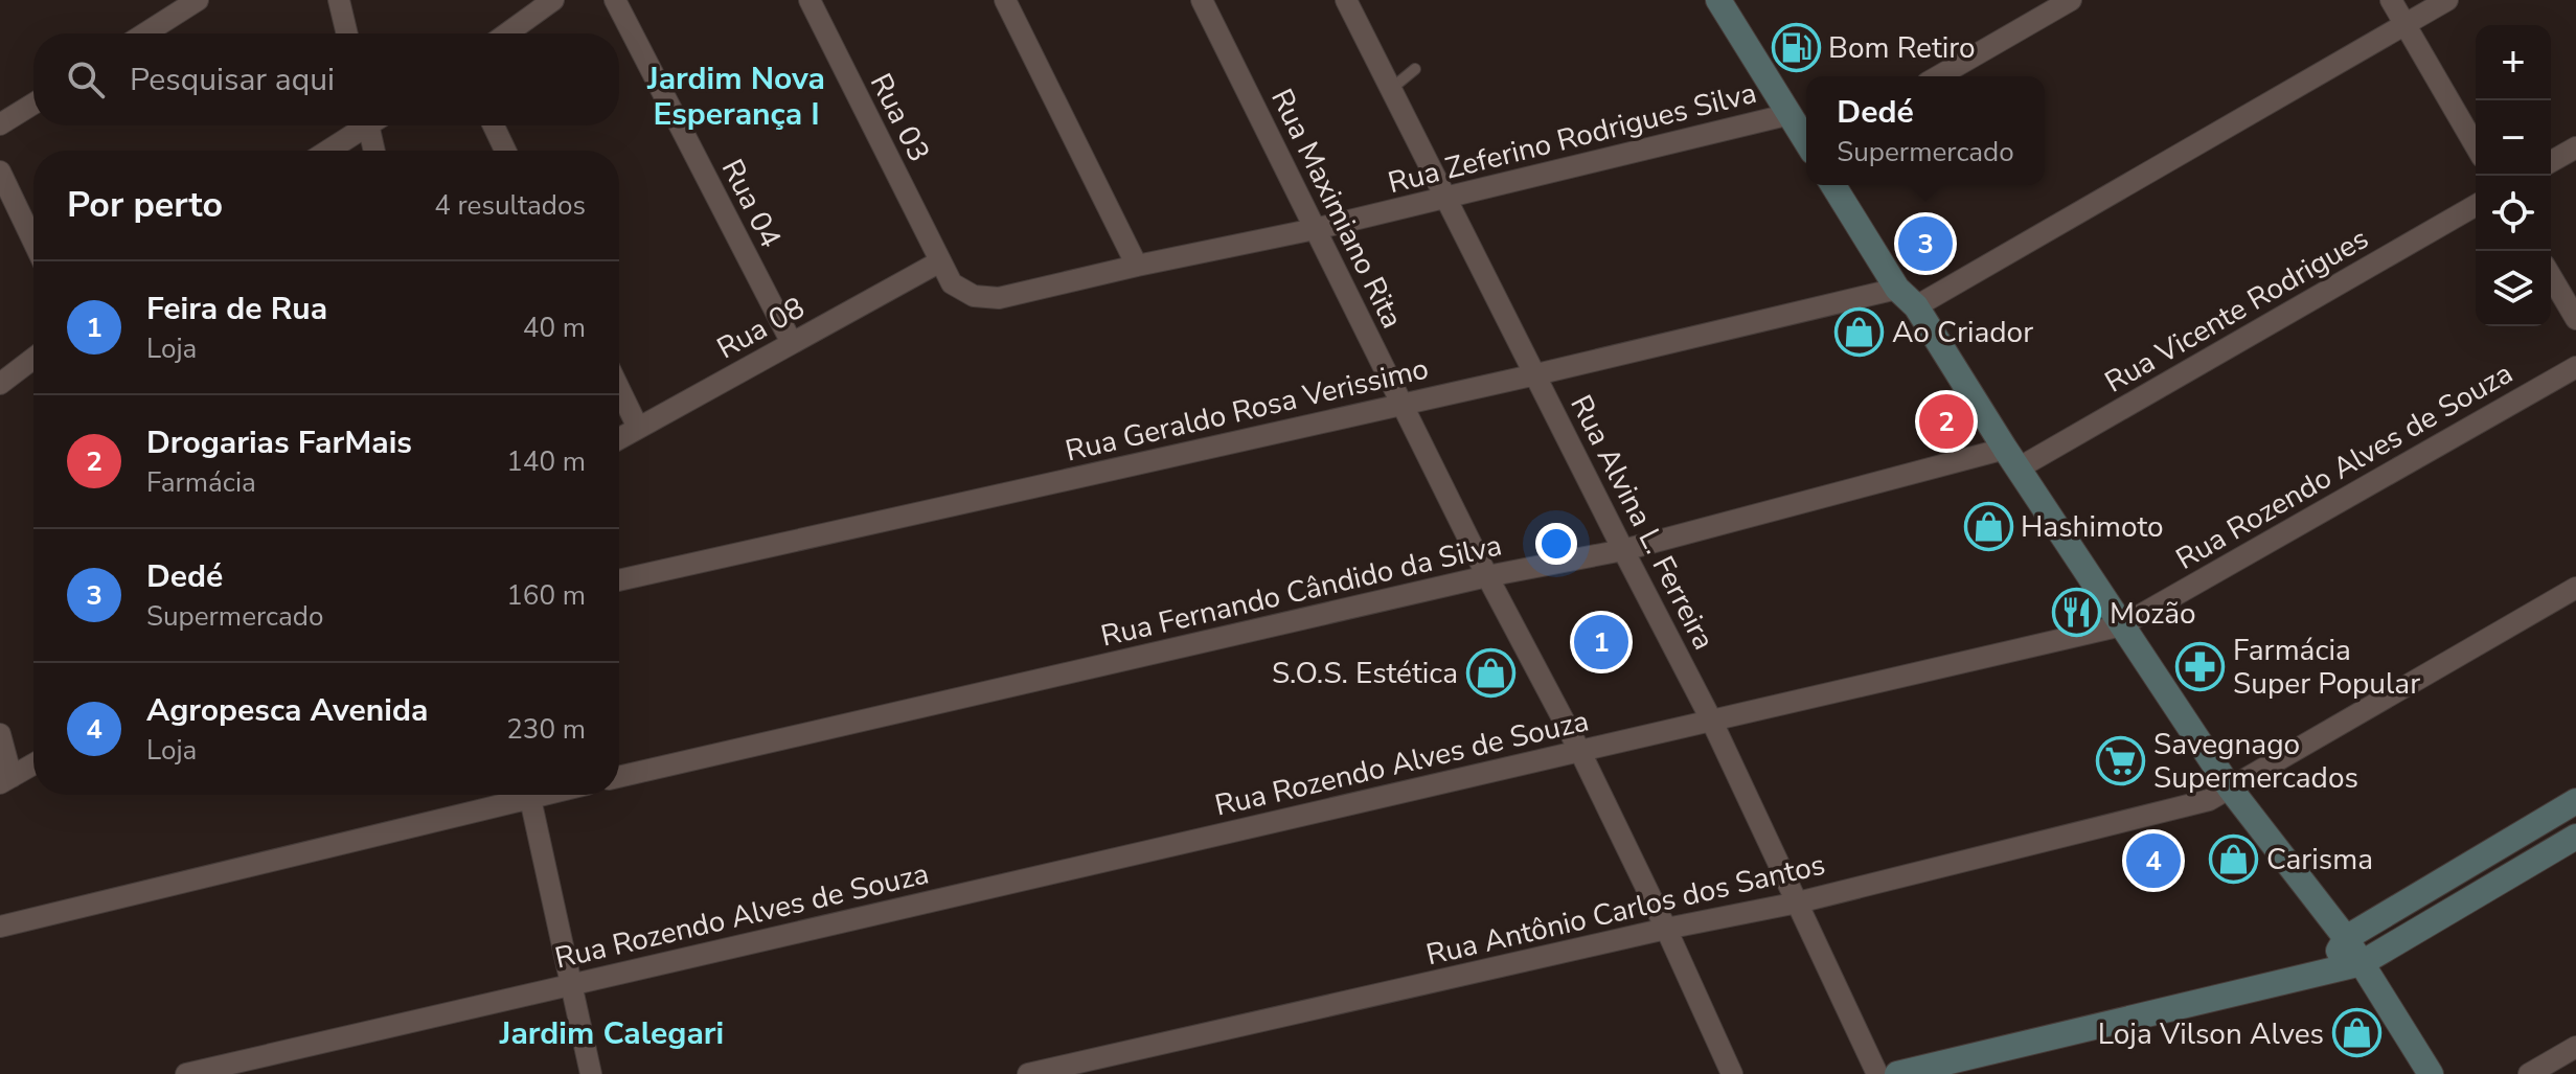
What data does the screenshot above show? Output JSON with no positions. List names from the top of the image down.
{
  "streets": {
    "street": [
      "Rua 03",
      "Rua Zeferino Rodrigues Silva",
      "Rua 04",
      "Rua Maximiano Rita",
      "Rua Vicente Rodrigues",
      "Rua 08",
      "Rua Geraldo Rosa Verissimo",
      "Rua Rozendo Alves de Souza",
      "Rua Alvina L. Ferreira",
      "Rua Fernando Cândido da Silva",
      "Rua Antônio Carlos dos Santos"
    ]
  },
  "crossings": [
    ["Rua 03", "Rua Zeferino Rodrigues Silva"],
    ["Rua 03", "Rua 08"],
    ["Rua Zeferino Rodrigues Silva", "Rua Maximiano Rita"],
    ["Rua Zeferino Rodrigues Silva", "Rua 08"],
    ["Rua Zeferino Rodrigues Silva", "Rua Alvina L. Ferreira"],
    ["Rua 04", "Rua 08"],
    ["Rua Maximiano Rita", "Rua Geraldo Rosa Verissimo"],
    ["Rua Maximiano Rita", "Rua Rozendo Alves de Souza"],
    ["Rua Maximiano Rita", "Rua Fernando Cândido da Silva"],
    ["Rua Maximiano Rita", "Rua Antônio Carlos dos Santos"],
    ["Rua Vicente Rodrigues", "Rua Fernando Cândido da Silva"],
    ["Rua Geraldo Rosa Verissimo", "Rua Alvina L. Ferreira"],
    ["Rua Rozendo Alves de Souza", "Rua Alvina L. Ferreira"],
    ["Rua Alvina L. Ferreira", "Rua Fernando Cândido da Silva"],
    ["Rua Alvina L. Ferreira", "Rua Antônio Carlos dos Santos"]
  ],
  "districts": ["Jardim Nova Esperança I", "Jardim Calegari"],
  "places": {
    "fuel station": ["Bom Retiro"],
    "shop": [
      "Ao Criador",
      "Hashimoto",
      "S.O.S. Estética",
      "Carisma",
      "Loja Vilson Alves"
    ],
    "restaurant": ["Mozão"],
    "pharmacy": ["Farmácia Super Popular"],
    "supermarket": ["Savegnago Supermercados"]
  },
  "page": {
    "map_buttons": ["+", "−"],
    "search": "Pesquisar aqui",
    "popup": ["Dedé", "Supermercado"],
    "heading": ["Por perto", "4 resultados"],
    "pins": [
      "3",
      "2",
      "1",
      "4"
    ],
    "list": [
      {
        "mark": "1",
        "name": "Feira de Rua",
        "note": "Loja",
        "value": "40 m"
      },
      {
        "mark": "2",
        "name": "Drogarias FarMais",
        "note": "Farmácia",
        "value": "140 m"
      },
      {
        "mark": "3",
        "name": "Dedé",
        "note": "Supermercado",
        "value": "160 m"
      },
      {
        "mark": "4",
        "name": "Agropesca Avenida",
        "note": "Loja",
        "value": "230 m"
      }
    ]
  }
}
